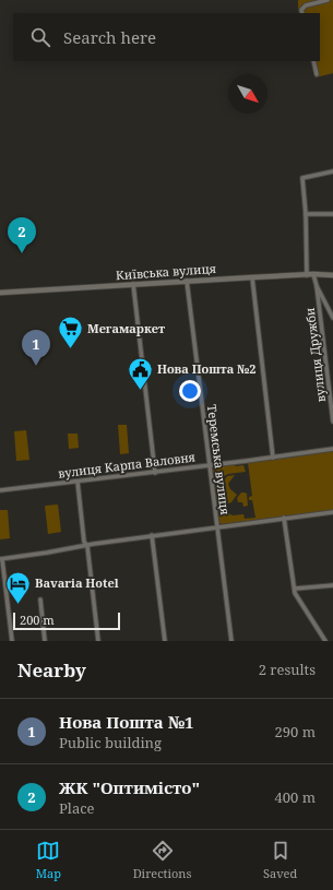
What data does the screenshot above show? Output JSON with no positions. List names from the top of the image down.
{
  "streets": {
    "street": [
      "Київська вулиця",
      "вулиця Дружби",
      "Теремська вулиця",
      "вулиця Карпа Валовня"
    ]
  },
  "crossings": [
    ["Київська вулиця", "Теремська вулиця"],
    ["Теремська вулиця", "вулиця Карпа Валовня"]
  ],
  "places": {
    "supermarket": ["Мегамаркет"],
    "public building": ["Нова Пошта №2"],
    "hotel": ["Bavaria Hotel"]
  },
  "scale_bar": "200 m",
  "north": "bottom right",
  "page": {
    "search": "Search here",
    "pins": ["2", "1"],
    "scale": "200 m",
    "heading": ["Nearby", "2 results"],
    "list": [
      {
        "mark": "1",
        "name": "Нова Пошта №1",
        "note": "Public building",
        "value": "290 m"
      },
      {
        "mark": "2",
        "name": "ЖК \"Оптимісто\"",
        "note": "Place",
        "value": "400 m"
      }
    ],
    "nav": ["Map", "Directions", "Saved"]
  }
}
